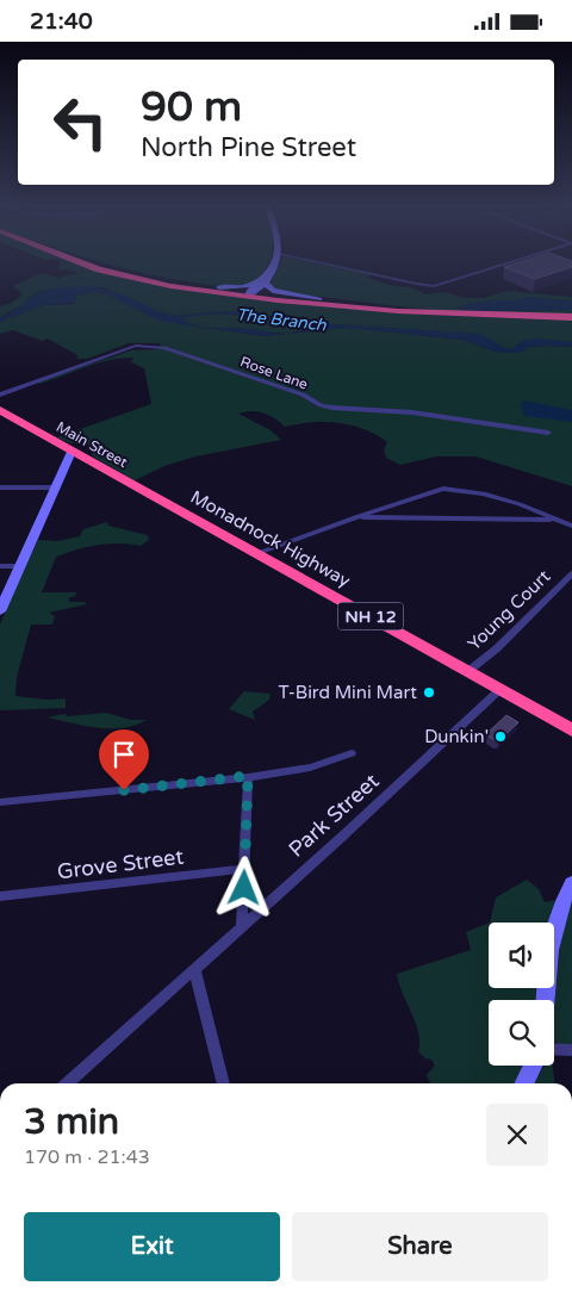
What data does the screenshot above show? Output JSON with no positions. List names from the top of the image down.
{
  "streets": {
    "highway": ["Main Street", "Monadnock Highway", "NH 12"],
    "street": [
      "Rose Lane",
      "Young Court",
      "Park Street",
      "Grove Street"
    ]
  },
  "crossings": [
    ["Main Street", "Monadnock Highway"],
    ["Monadnock Highway", "Young Court"],
    ["Monadnock Highway", "Park Street"]
  ],
  "water": ["The Branch"],
  "places": ["T-Bird Mini Mart", "Dunkin'"],
  "page": {
    "status": "21:40",
    "turn": ["90 m", "North Pine Street"],
    "heading": ["3 min", "170 m · 21:43"],
    "buttons": ["Exit", "Share"]
  }
}
